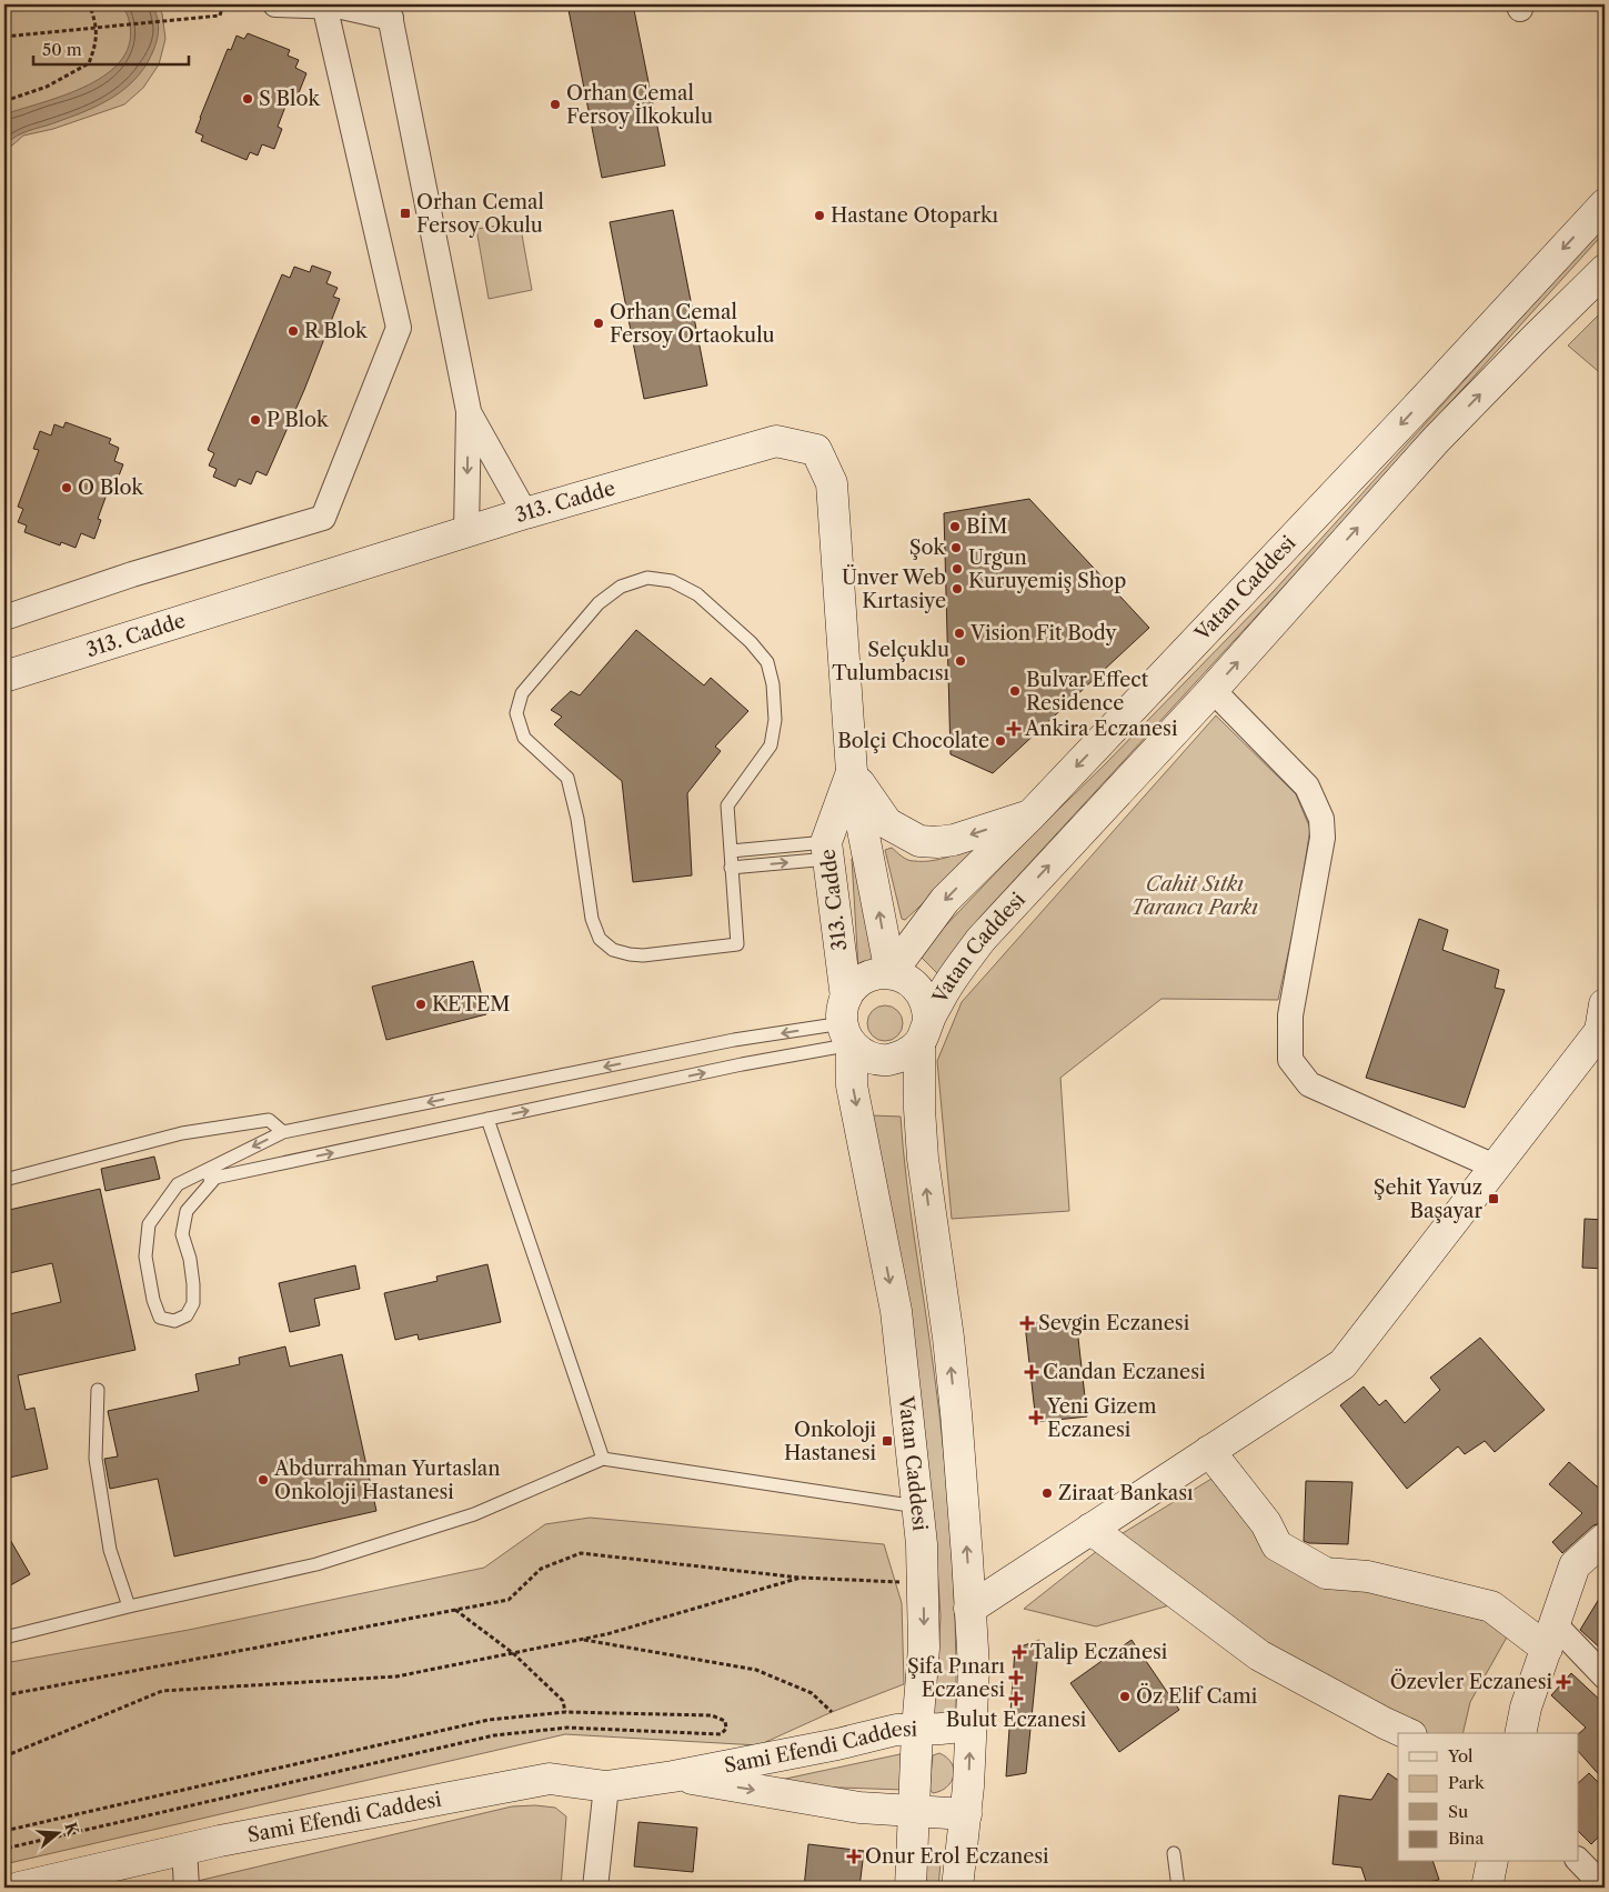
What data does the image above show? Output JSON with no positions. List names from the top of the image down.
{
  "streets": {
    "main road": ["313. Cadde", "Vatan Caddesi", "Sami Efendi Caddesi"]
  },
  "crossings": [
    ["313. Cadde", "Vatan Caddesi"],
    ["Vatan Caddesi", "Sami Efendi Caddesi"]
  ],
  "parks": ["Cahit Sıtkı Tarancı Parkı"],
  "places": {
    "other": [
      "S Blok",
      "Orhan Cemal Fersoy İlkokulu",
      "Hastane Otoparkı",
      "Orhan Cemal Fersoy Ortaokulu",
      "R Blok",
      "P Blok",
      "O Blok",
      "BİM",
      "Şok",
      "Urgun Kuruyemiş Shop",
      "Ünver Web Kırtasiye",
      "Vision Fit Body",
      "Selçuklu Tulumbacısı",
      "Bulvar Effect Residence",
      "Bolçi Chocolate",
      "KETEM",
      "Abdurrahman Yurtaslan Onkoloji Hastanesi",
      "Ziraat Bankası",
      "Öz Elif Cami"
    ],
    "transit": ["Orhan Cemal Fersoy Okulu", "Şehit Yavuz Başayar", "Onkoloji Hastanesi"],
    "health": [
      "Ankira Eczanesi",
      "Sevgin Eczanesi",
      "Candan Eczanesi",
      "Yeni Gizem Eczanesi",
      "Talip Eczanesi",
      "Şifa Pınarı Eczanesi",
      "Özevler Eczanesi",
      "Bulut Eczanesi",
      "Onur Erol Eczanesi"
    ]
  },
  "legend": [
    "Yol",
    "Park",
    "Su",
    "Bina"
  ],
  "scale_bar": "50 m",
  "north": "right"
}
